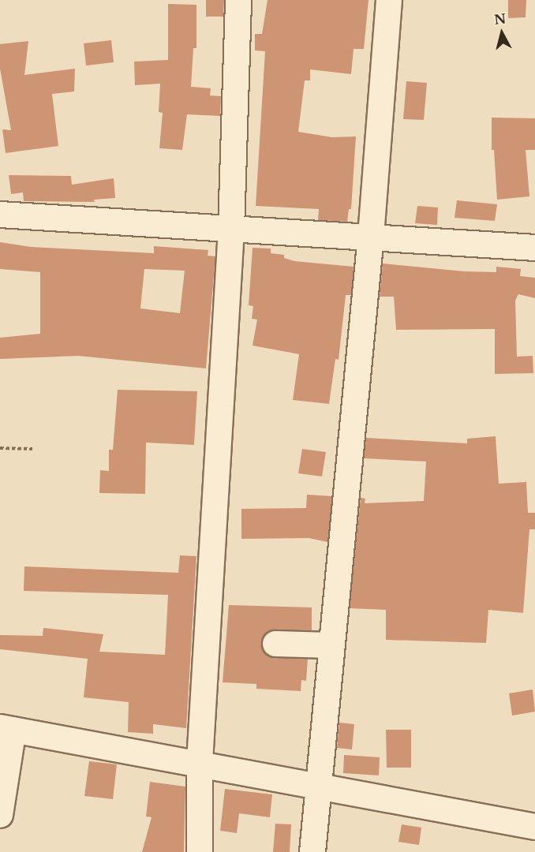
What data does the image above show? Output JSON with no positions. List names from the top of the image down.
{
  "north": "top"
}
